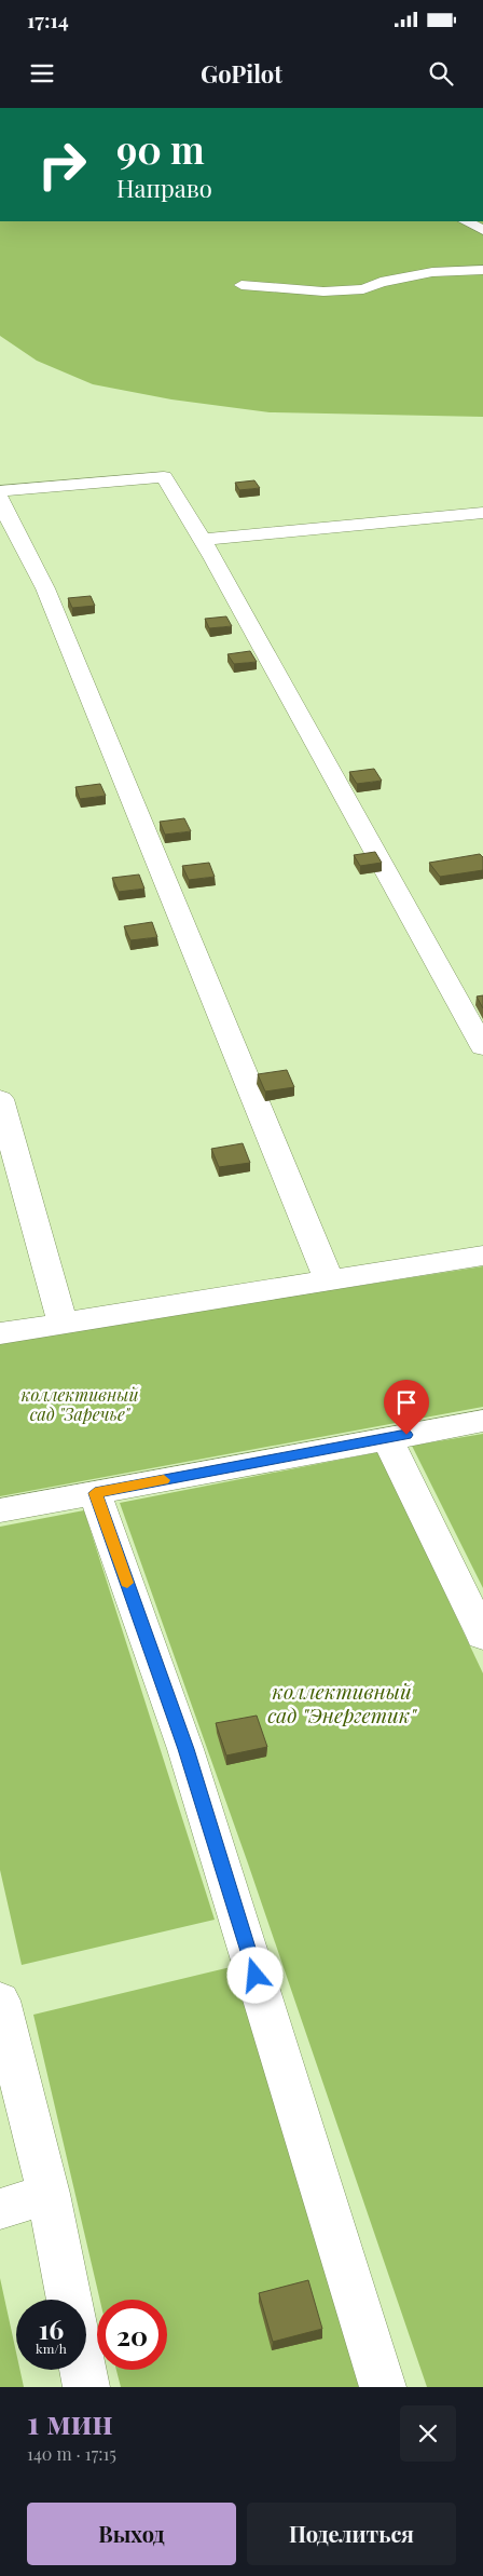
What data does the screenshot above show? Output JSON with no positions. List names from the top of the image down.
{
  "parks": ["коллективный сад \"Заречье\"", "коллективный сад \"Энергетик\""],
  "page": {
    "status": "17:14",
    "header": "GoPilot",
    "turn": ["90 m", "Направо"],
    "speed": "16 km/h",
    "limit": "20",
    "heading": ["1 мин", "140 m · 17:15"],
    "buttons": ["Выход", "Поделиться"]
  }
}
